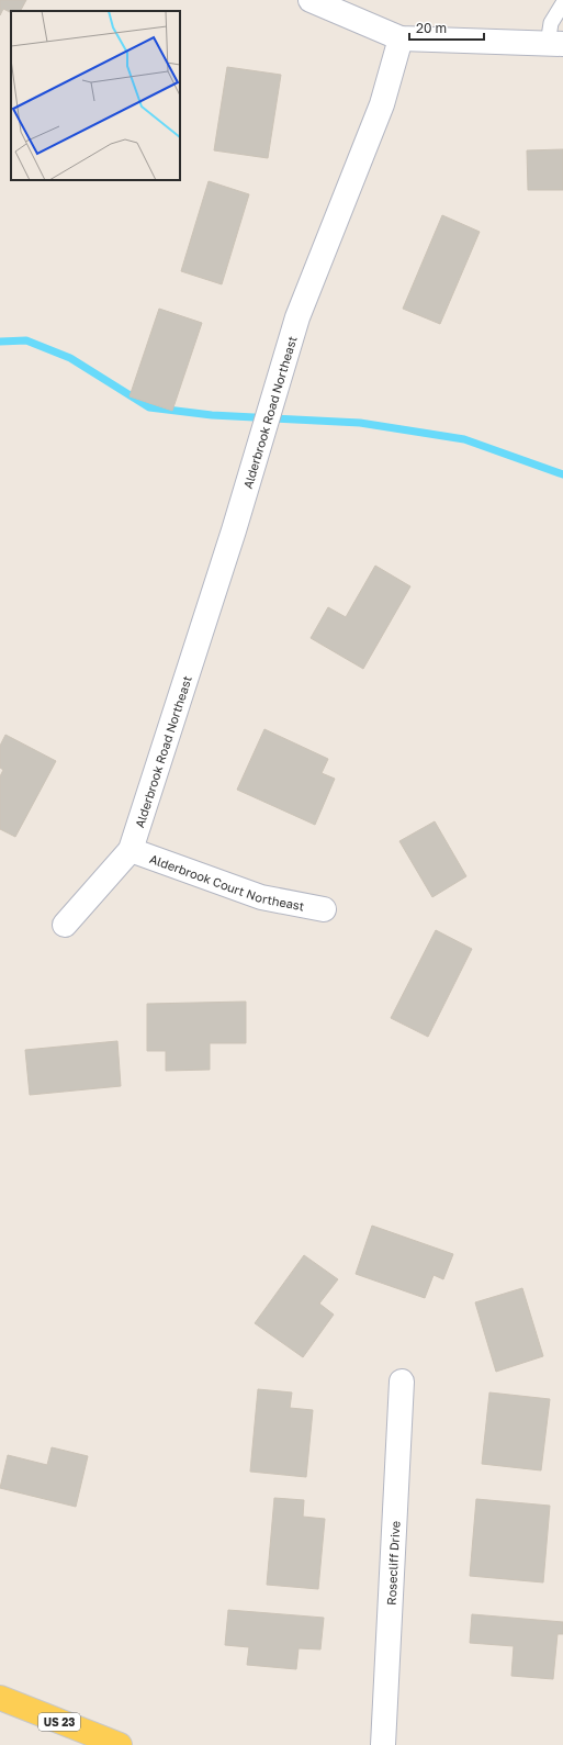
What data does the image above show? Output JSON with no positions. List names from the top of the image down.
{
  "streets": {
    "main road": ["US 23"],
    "street": ["Alderbrook Road Northeast", "Alderbrook Court Northeast", "Rosecliff Drive"]
  },
  "crossings": [
    ["Alderbrook Road Northeast", "Alderbrook Court Northeast"]
  ],
  "scale_bar": "20 m"
}
